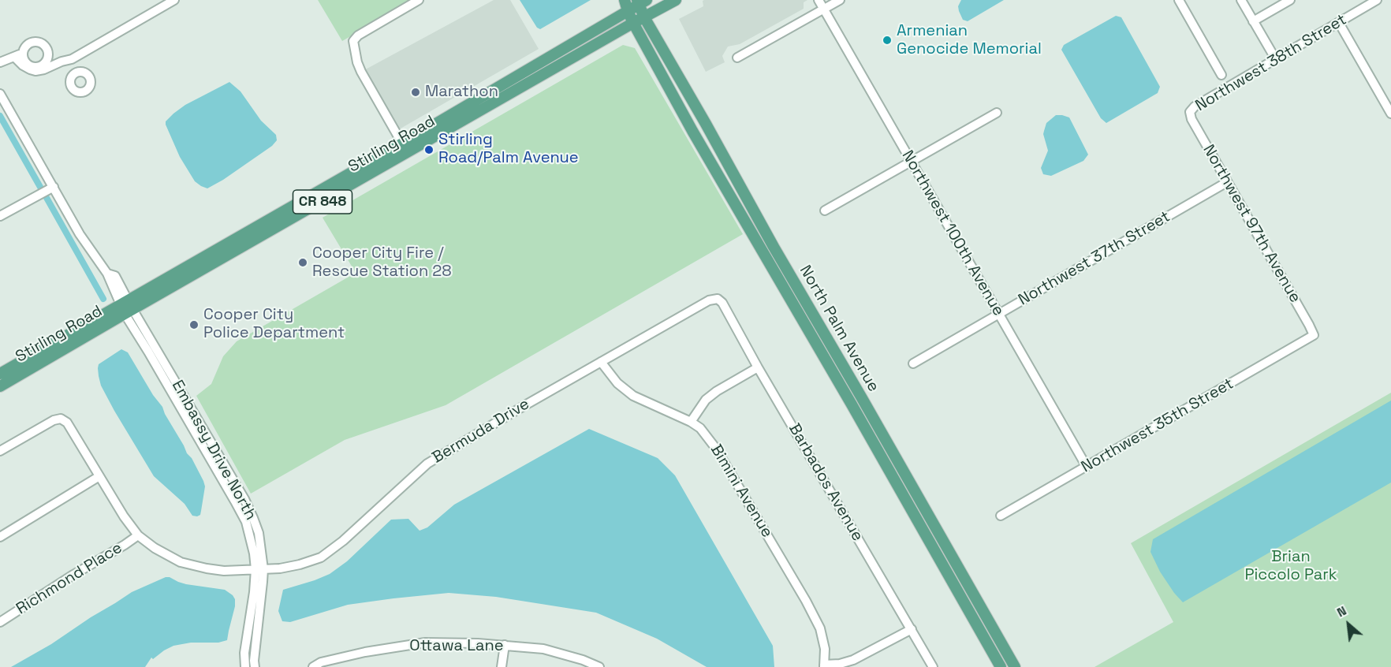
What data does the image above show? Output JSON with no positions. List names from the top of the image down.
{
  "streets": {
    "main road": ["Stirling Road", "CR 848", "North Palm Avenue"],
    "street": [
      "Northwest 38th Street",
      "Northwest 97th Avenue",
      "Northwest 100th Avenue",
      "Northwest 37th Street",
      "Northwest 35th Street",
      "Bermuda Drive",
      "Embassy Drive North",
      "Barbados Avenue",
      "Bimini Avenue",
      "Richmond Place",
      "Ottawa Lane"
    ]
  },
  "crossings": [
    ["Northwest 38th Street", "Northwest 97th Avenue"],
    ["Stirling Road", "North Palm Avenue"],
    ["Stirling Road", "Embassy Drive North"],
    ["Northwest 97th Avenue", "Northwest 37th Street"],
    ["Northwest 97th Avenue", "Northwest 35th Street"],
    ["Northwest 100th Avenue", "Northwest 37th Street"],
    ["Northwest 100th Avenue", "Northwest 35th Street"],
    ["Bermuda Drive", "Embassy Drive North"],
    ["Bermuda Drive", "Barbados Avenue"],
    ["Bermuda Drive", "Bimini Avenue"],
    ["Bermuda Drive", "Richmond Place"]
  ],
  "parks": ["Brian Piccolo Park"],
  "places": [
    "Armenian Genocide Memorial",
    "Marathon",
    "Stirling Road/Palm Avenue",
    "Cooper City Fire / Rescue Station 28",
    "Cooper City Police Department"
  ],
  "north": "top left"
}
